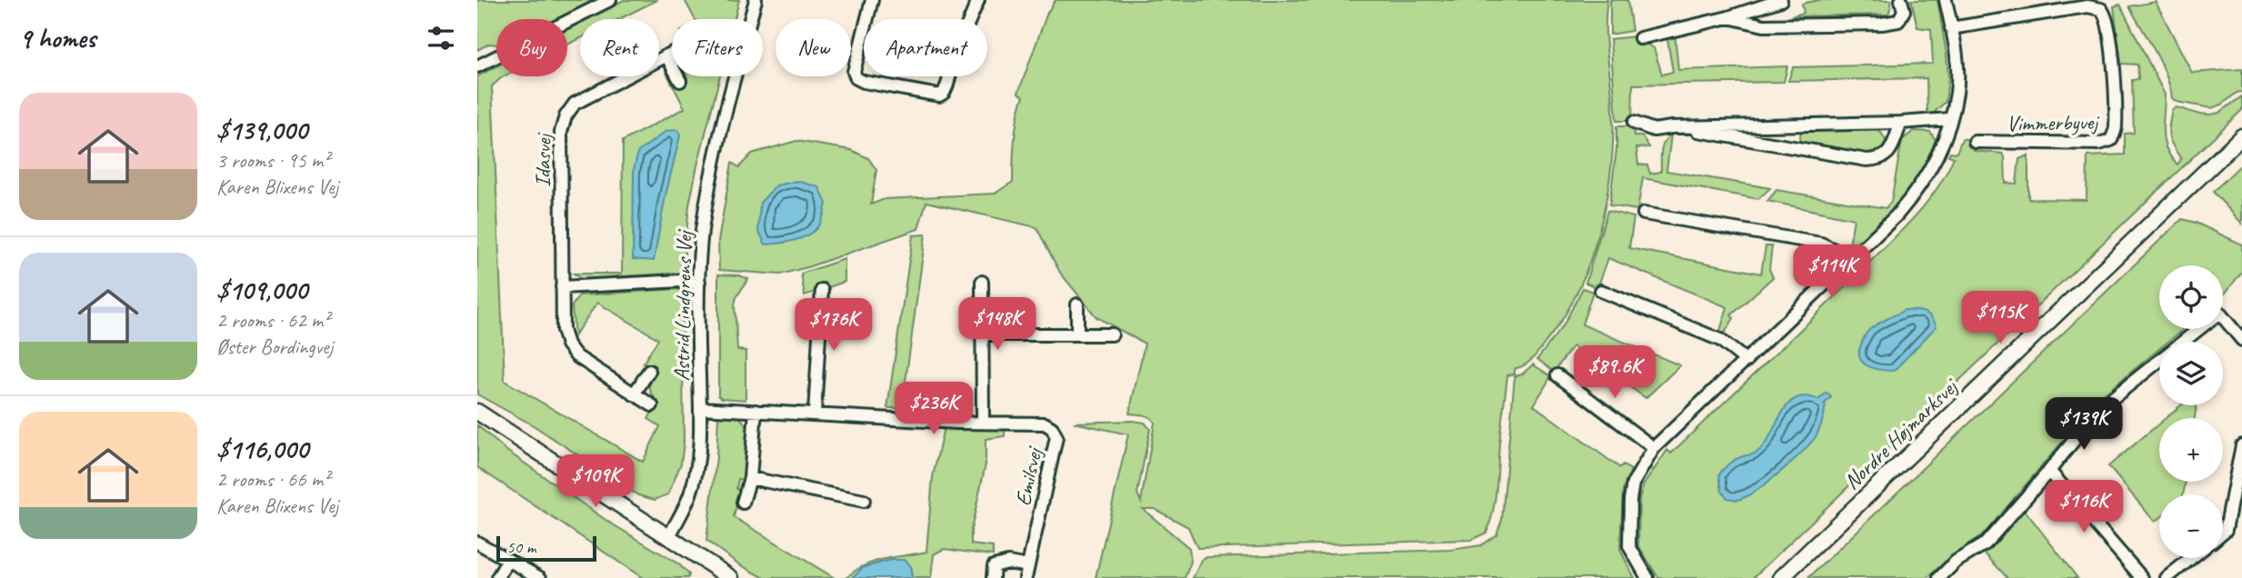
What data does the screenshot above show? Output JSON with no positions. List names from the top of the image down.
{
  "streets": {
    "street": [
      "Vimmerbyvej",
      "Idasvej",
      "Astrid Lindgrens Vej",
      "Nordre Højmarksvej",
      "Emilsvej"
    ]
  },
  "crossings": [
    ["Astrid Lindgrens Vej", "Emilsvej"]
  ],
  "scale_bar": "50 m",
  "page": {
    "heading": "9 homes",
    "chip": [
      "Buy",
      "Rent",
      "Filters",
      "New",
      "Apartment"
    ],
    "list": [
      {
        "name": "$139,000",
        "note": "3 rooms · 95 m² · Karen Blixens Vej"
      },
      {
        "name": "$109,000",
        "note": "2 rooms · 62 m² · Øster Bordingvej"
      },
      {
        "name": "$116,000",
        "note": "2 rooms · 66 m² · Karen Blixens Vej"
      }
    ],
    "price": [
      "$114K",
      "$115K",
      "$148K",
      "$176K",
      "$89.6K",
      "$236K",
      "$139K",
      "$109K",
      "$116K"
    ],
    "map_buttons": ["+", "−"],
    "scale": "50 m"
  }
}
